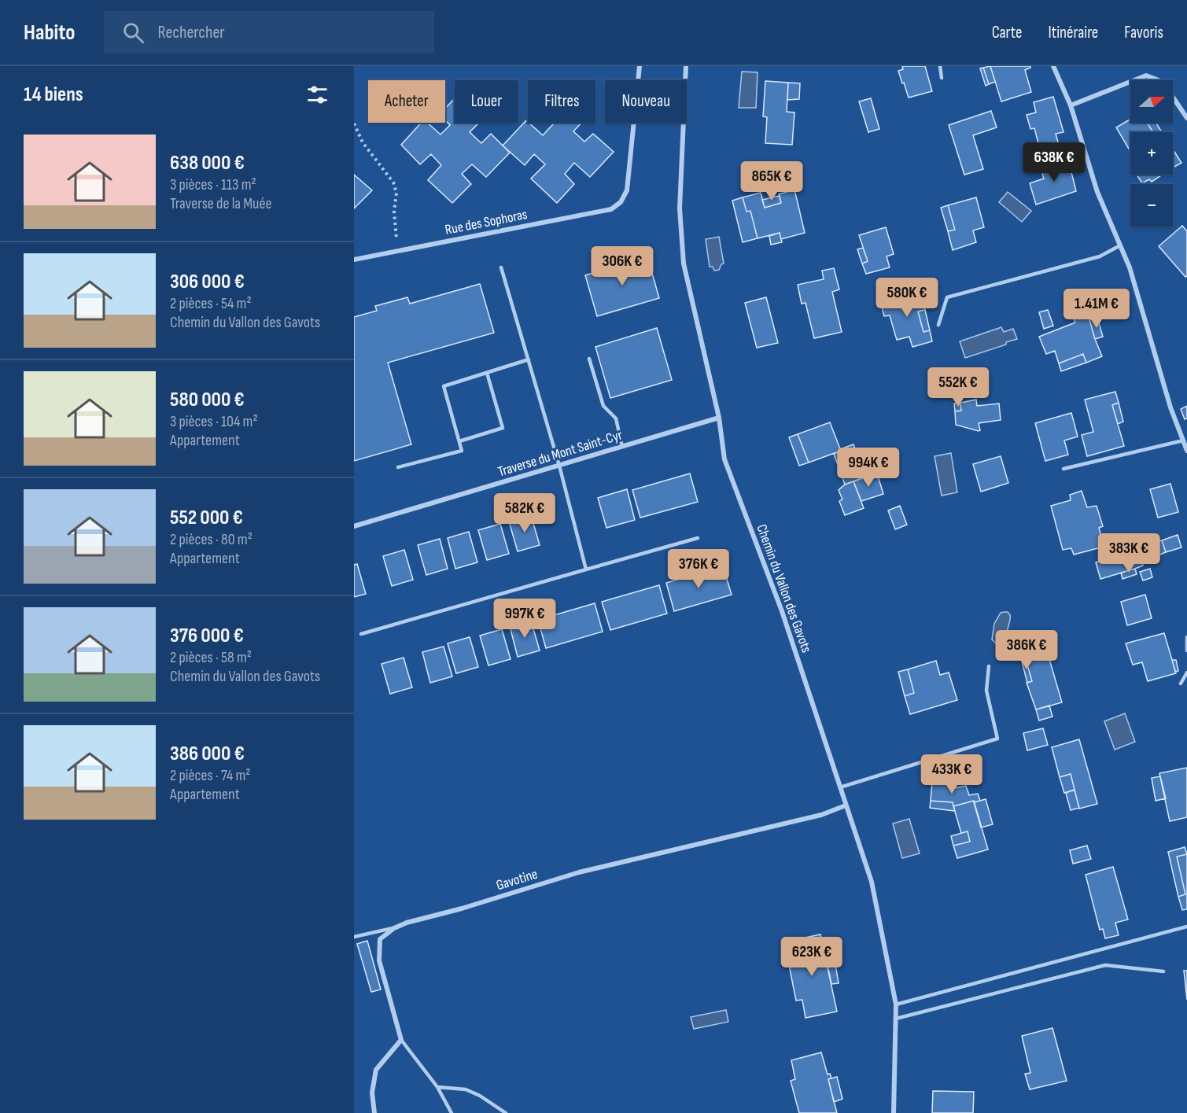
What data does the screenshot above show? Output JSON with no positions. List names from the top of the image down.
{
  "streets": {
    "street": [
      "Rue des Sophoras",
      "Traverse du Mont Saint-Cyr",
      "Chemin du Vallon des Gavots",
      "Gavotine"
    ]
  },
  "crossings": [
    ["Traverse du Mont Saint-Cyr", "Chemin du Vallon des Gavots"],
    ["Chemin du Vallon des Gavots", "Gavotine"]
  ],
  "north": "right",
  "page": {
    "header": "Habito",
    "search": "Rechercher",
    "nav": ["Carte", "Itinéraire", "Favoris"],
    "heading": "14 biens",
    "map_buttons": ["+", "−"],
    "chip": [
      "Acheter",
      "Louer",
      "Filtres",
      "Nouveau"
    ],
    "list": [
      {
        "name": "638 000 €",
        "note": "3 pièces · 113 m² · Traverse de la Muée"
      },
      {
        "name": "306 000 €",
        "note": "2 pièces · 54 m² · Chemin du Vallon des Gavots"
      },
      {
        "name": "580 000 €",
        "note": "3 pièces · 104 m² · Appartement"
      },
      {
        "name": "552 000 €",
        "note": "2 pièces · 80 m² · Appartement"
      },
      {
        "name": "376 000 €",
        "note": "2 pièces · 58 m² · Chemin du Vallon des Gavots"
      },
      {
        "name": "386 000 €",
        "note": "2 pièces · 74 m² · Appartement"
      }
    ],
    "price": [
      "638K €",
      "865K €",
      "306K €",
      "580K €",
      "1.41M €",
      "552K €",
      "994K €",
      "582K €",
      "383K €",
      "376K €",
      "997K €",
      "386K €",
      "433K €",
      "623K €"
    ]
  }
}
